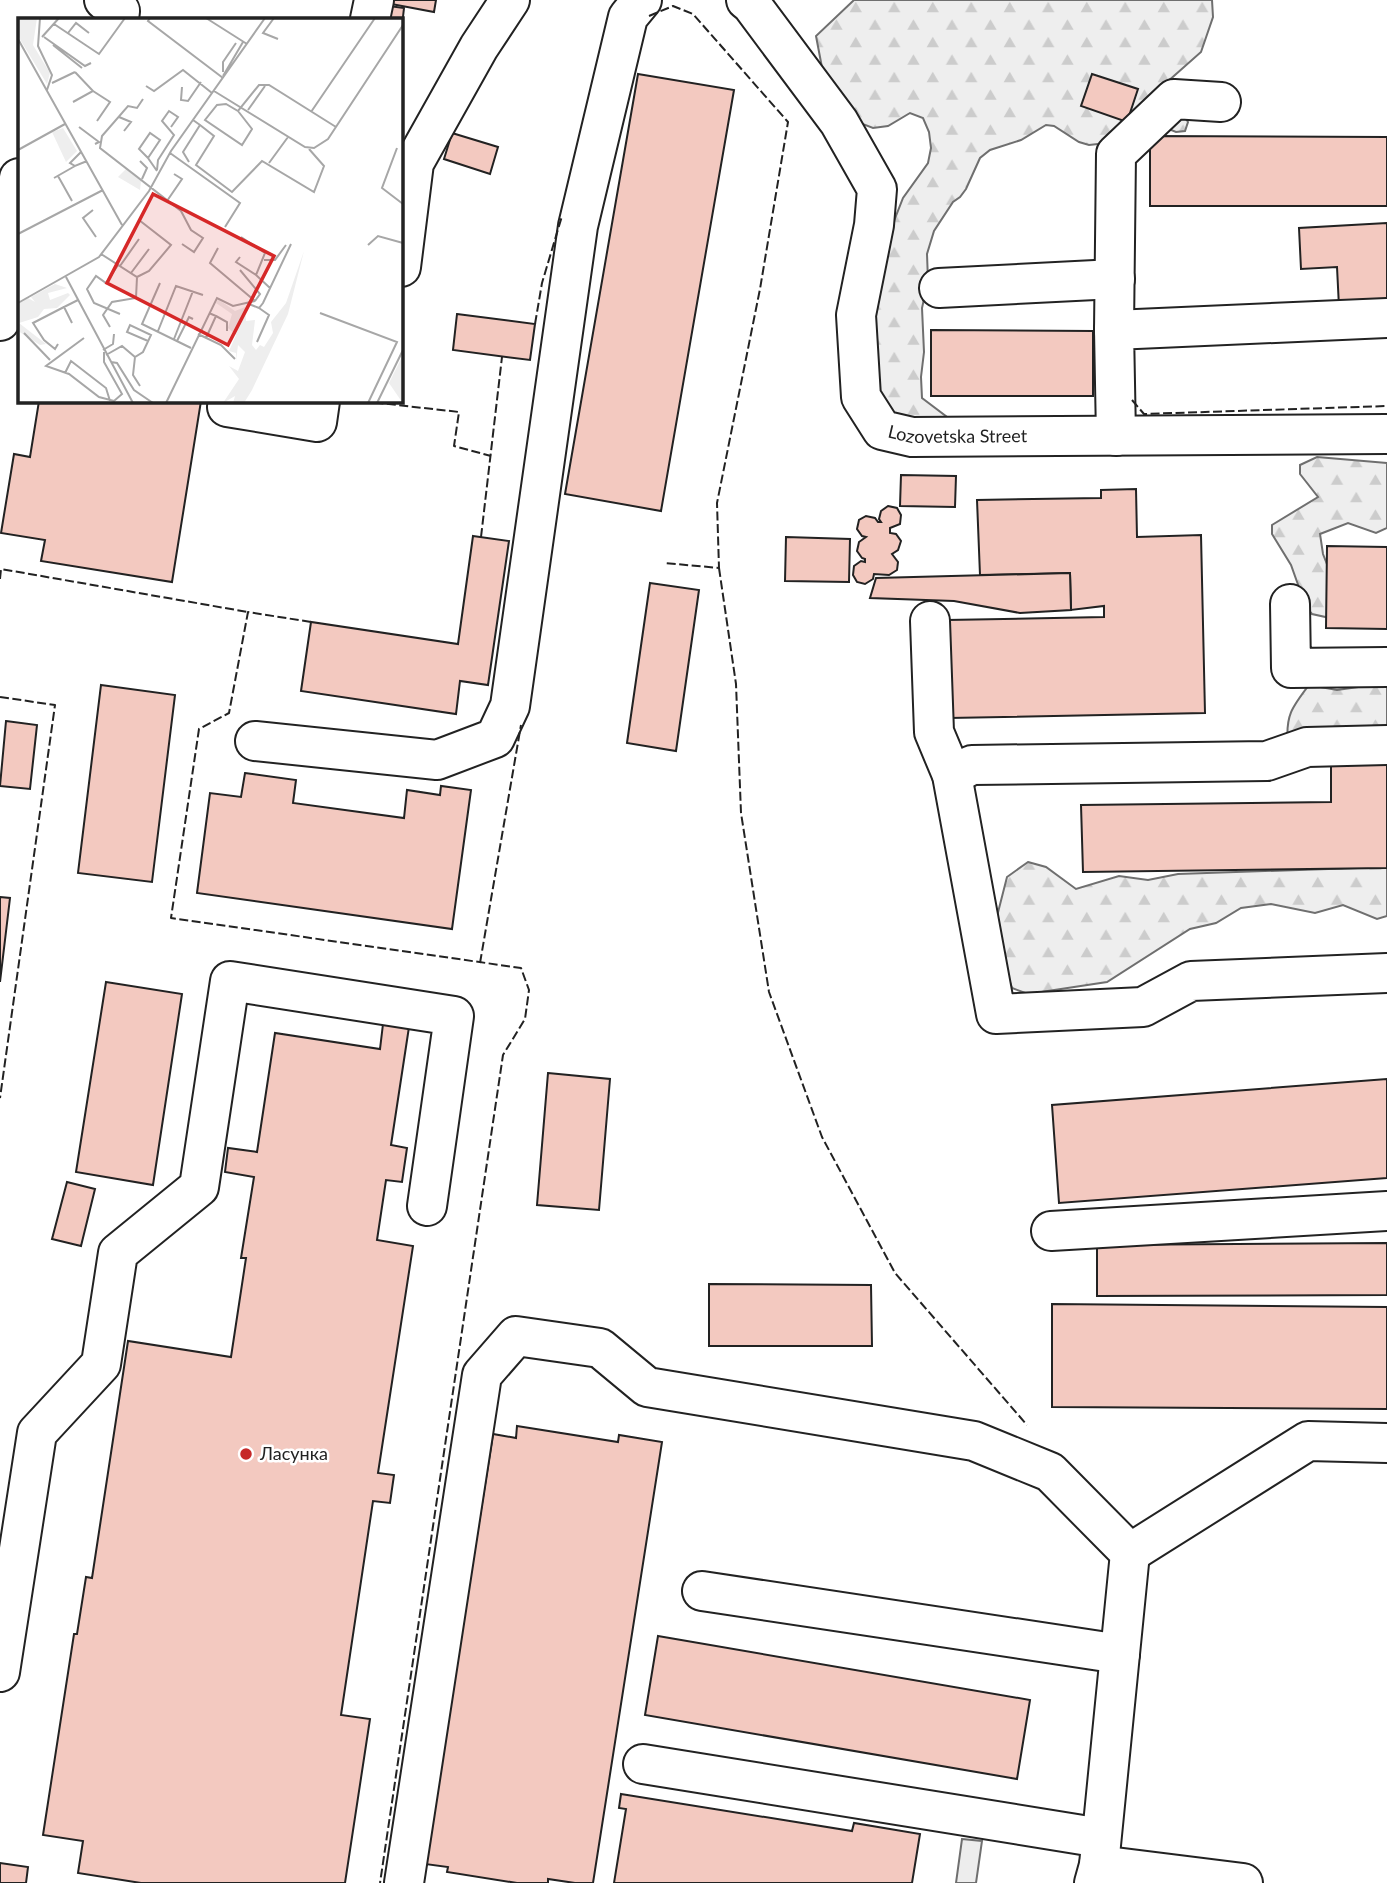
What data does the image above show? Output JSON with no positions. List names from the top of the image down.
{
  "streets": {
    "street": ["Lozovetska Street"]
  },
  "places": ["Ласунка"]
}
